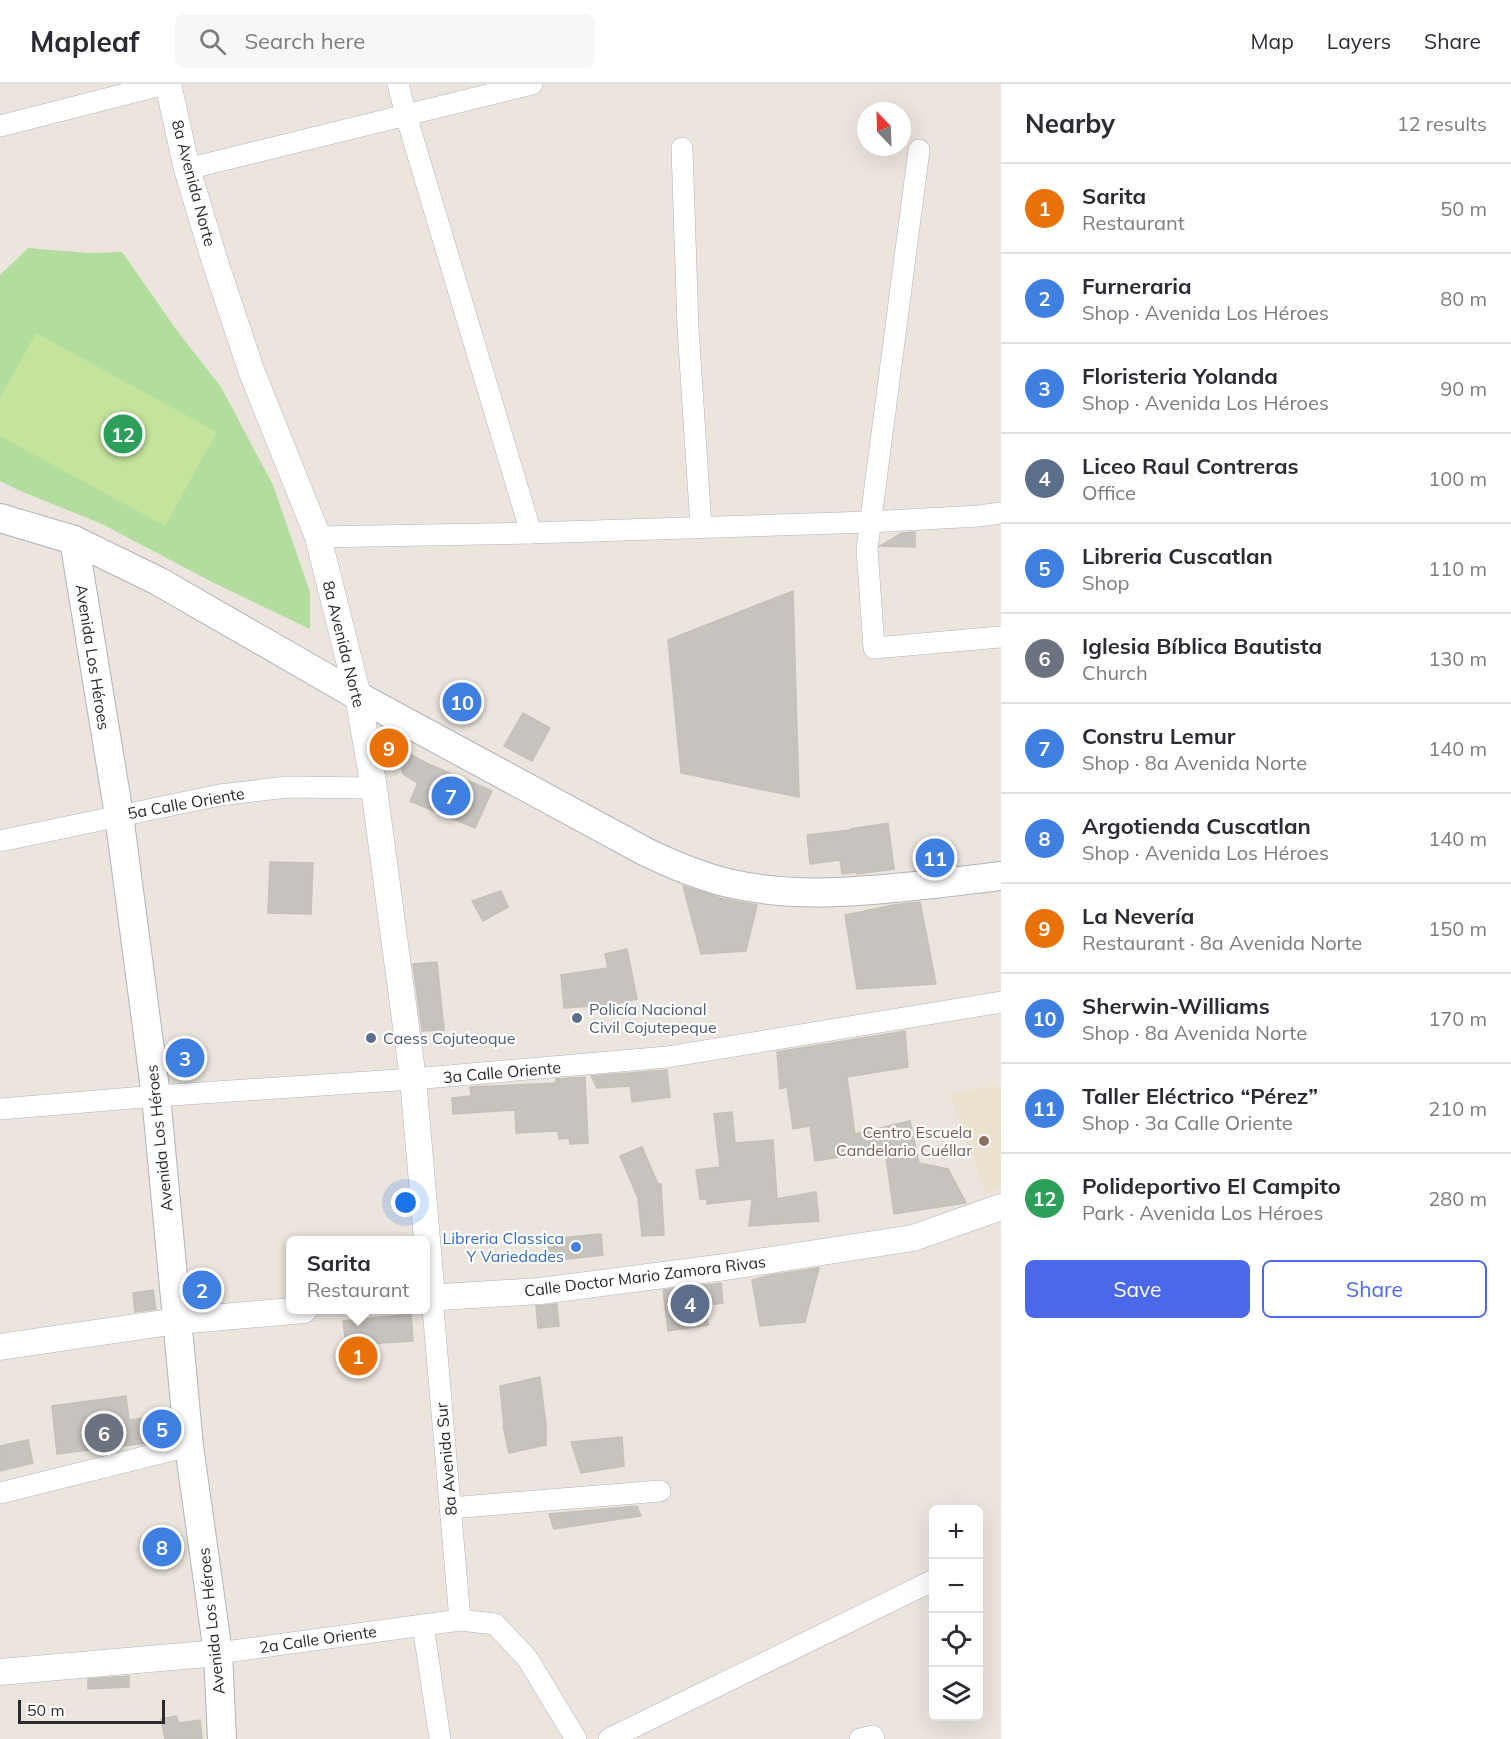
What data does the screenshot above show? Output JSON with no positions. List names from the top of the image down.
{
  "streets": {
    "main road": ["Avenida Los Héroes"],
    "street": [
      "8a Avenida Norte",
      "5a Calle Oriente",
      "3a Calle Oriente",
      "Calle Doctor Mario Zamora Rivas",
      "8a Avenida Sur",
      "2a Calle Oriente"
    ]
  },
  "crossings": [
    ["8a Avenida Norte", "5a Calle Oriente"],
    ["8a Avenida Norte", "3a Calle Oriente"],
    ["Avenida Los Héroes", "5a Calle Oriente"],
    ["Avenida Los Héroes", "3a Calle Oriente"],
    ["Avenida Los Héroes", "2a Calle Oriente"],
    ["8a Avenida Sur", "2a Calle Oriente"]
  ],
  "places": [
    "Policía Nacional Civil Cojutepeque",
    "Caess Cojuteoque",
    "Centro Escuela Candelario Cuéllar",
    "Libreria Classica Y Variedades"
  ],
  "scale_bar": "50 m",
  "north": "top left",
  "page": {
    "header": "Mapleaf",
    "search": "Search here",
    "nav": ["Map", "Layers", "Share"],
    "heading": ["Nearby", "12 results"],
    "list": [
      {
        "mark": "1",
        "name": "Sarita",
        "note": "Restaurant",
        "value": "50 m"
      },
      {
        "mark": "2",
        "name": "Furneraria",
        "note": "Shop · Avenida Los Héroes",
        "value": "80 m"
      },
      {
        "mark": "3",
        "name": "Floristeria Yolanda",
        "note": "Shop · Avenida Los Héroes",
        "value": "90 m"
      },
      {
        "mark": "4",
        "name": "Liceo Raul Contreras",
        "note": "Office",
        "value": "100 m"
      },
      {
        "mark": "5",
        "name": "Libreria Cuscatlan",
        "note": "Shop",
        "value": "110 m"
      },
      {
        "mark": "6",
        "name": "Iglesia Bíblica Bautista",
        "note": "Church",
        "value": "130 m"
      },
      {
        "mark": "7",
        "name": "Constru Lemur",
        "note": "Shop · 8a Avenida Norte",
        "value": "140 m"
      },
      {
        "mark": "8",
        "name": "Argotienda Cuscatlan",
        "note": "Shop · Avenida Los Héroes",
        "value": "140 m"
      },
      {
        "mark": "9",
        "name": "La Nevería",
        "note": "Restaurant · 8a Avenida Norte",
        "value": "150 m"
      },
      {
        "mark": "10",
        "name": "Sherwin-Williams",
        "note": "Shop · 8a Avenida Norte",
        "value": "170 m"
      },
      {
        "mark": "11",
        "name": "Taller Eléctrico “Pérez”",
        "note": "Shop · 3a Calle Oriente",
        "value": "210 m"
      },
      {
        "mark": "12",
        "name": "Polideportivo El Campito",
        "note": "Park · Avenida Los Héroes",
        "value": "280 m"
      }
    ],
    "pins": [
      "12",
      "10",
      "9",
      "7",
      "11",
      "3",
      "2",
      "4",
      "1",
      "5",
      "6",
      "8"
    ],
    "popup": ["Sarita", "Restaurant"],
    "buttons": ["Save", "Share"],
    "map_buttons": ["+", "−"],
    "scale": "50 m"
  }
}
